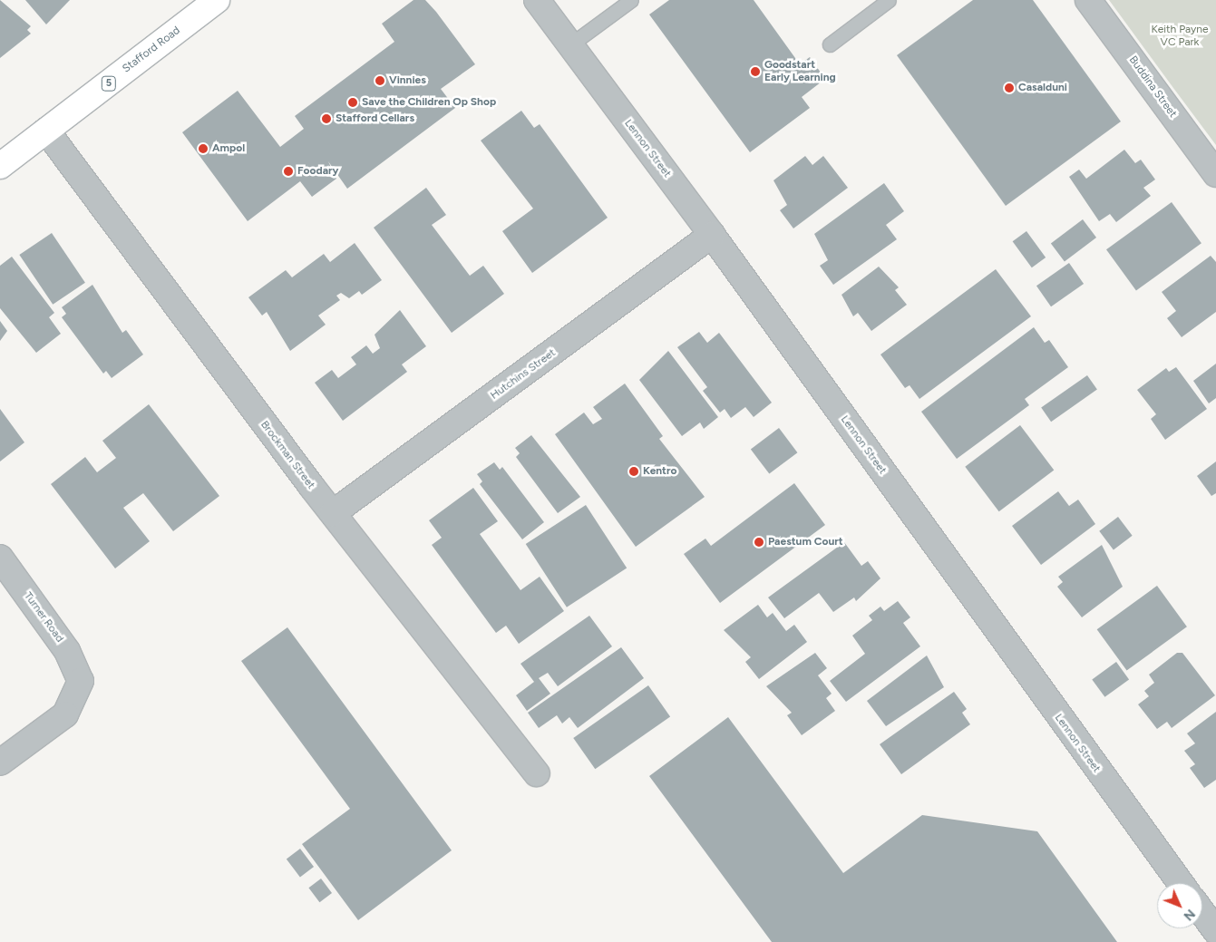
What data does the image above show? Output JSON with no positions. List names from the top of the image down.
{
  "streets": {
    "highway": ["Stafford Road", "5"],
    "street": [
      "Buddina Street",
      "Lennon Street",
      "Hutchins Street",
      "Brockman Street",
      "Turner Road"
    ]
  },
  "crossings": [
    ["Stafford Road", "Brockman Street"],
    ["Lennon Street", "Hutchins Street"],
    ["Hutchins Street", "Brockman Street"]
  ],
  "parks": ["Keith Payne VC Park"],
  "places": [
    "Goodstart Early Learning",
    "Vinnies",
    "Casalduni",
    "Save the Children Op Shop",
    "Stafford Cellars",
    "Ampol",
    "Foodary",
    "Kentro",
    "Paestum Court"
  ],
  "north": "bottom right"
}
